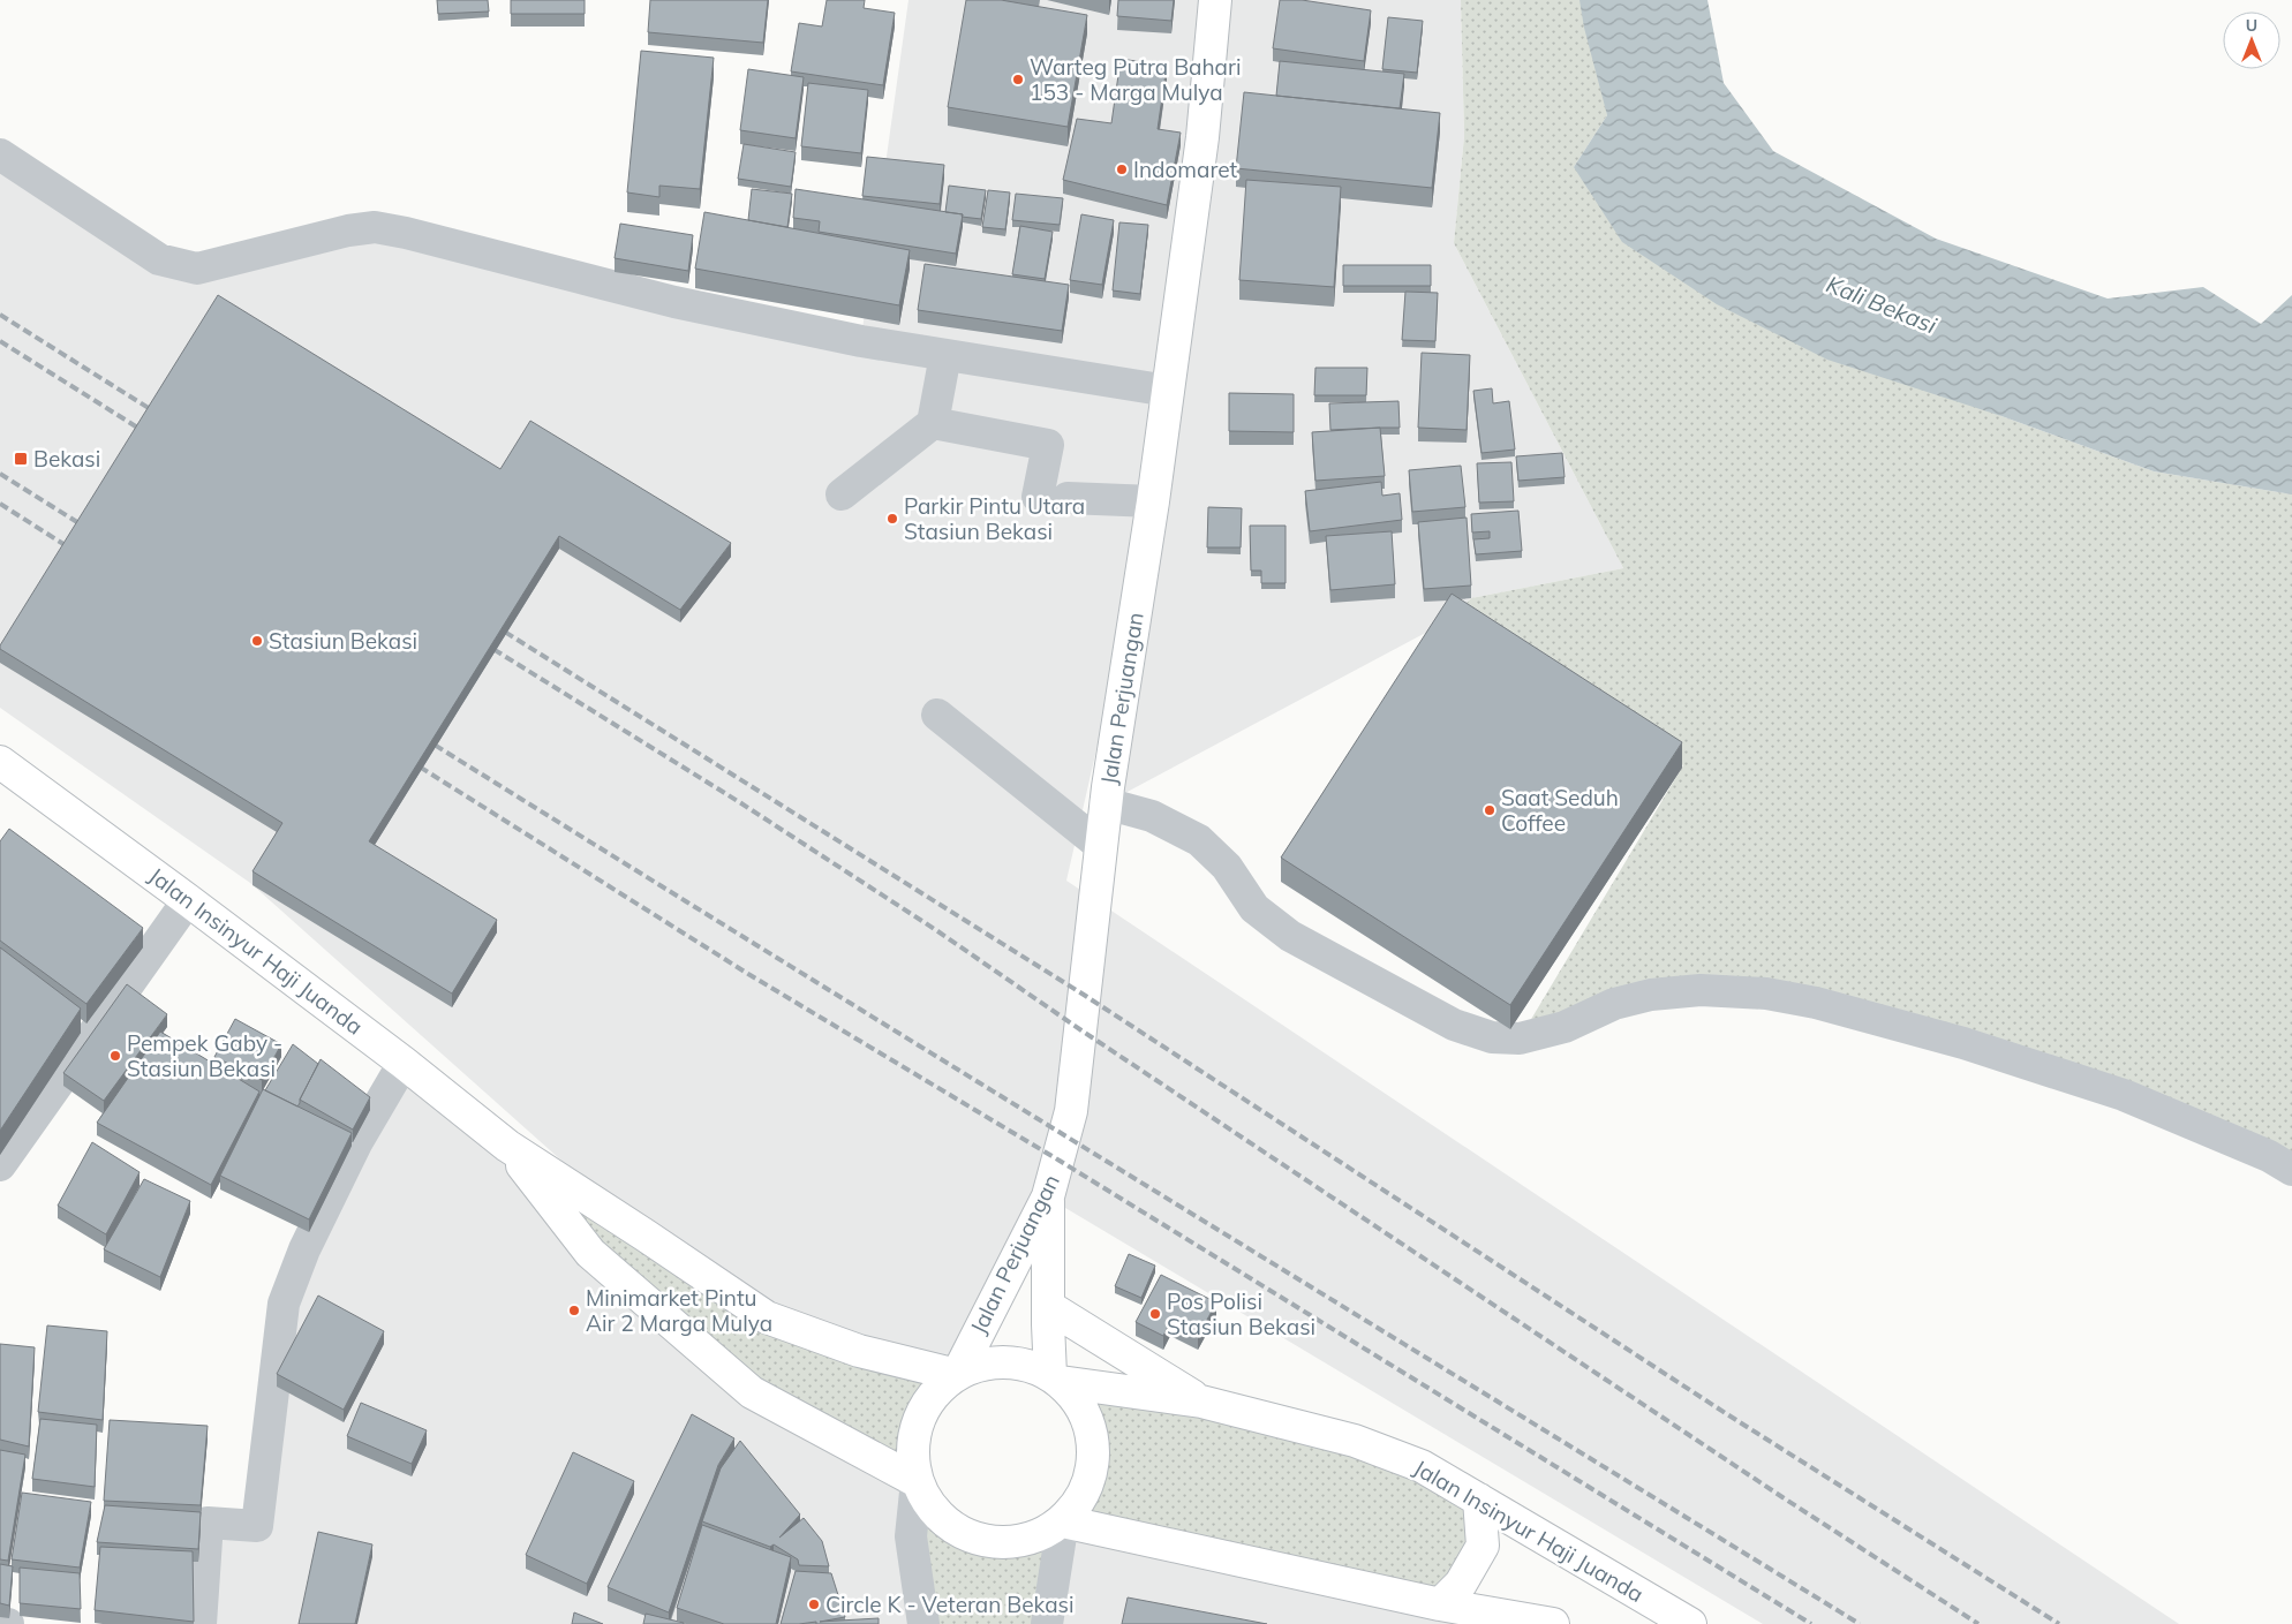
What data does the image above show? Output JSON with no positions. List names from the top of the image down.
{
  "streets": {
    "main road": ["Jalan Perjuangan", "Jalan Insinyur Haji Juanda"]
  },
  "crossings": [
    ["Jalan Perjuangan", "Jalan Insinyur Haji Juanda"]
  ],
  "water": ["Kali Bekasi"],
  "places": {
    "other": [
      "Warteg Putra Bahari 153 - Marga Mulya",
      "Indomaret",
      "Parkir Pintu Utara Stasiun Bekasi",
      "Stasiun Bekasi",
      "Saat Seduh Coffee",
      "Pempek Gaby - Stasiun Bekasi",
      "Minimarket Pintu Air 2 Marga Mulya",
      "Pos Polisi Stasiun Bekasi",
      "Circle K - Veteran Bekasi"
    ],
    "transit": ["Bekasi"]
  },
  "north": "top"
}
